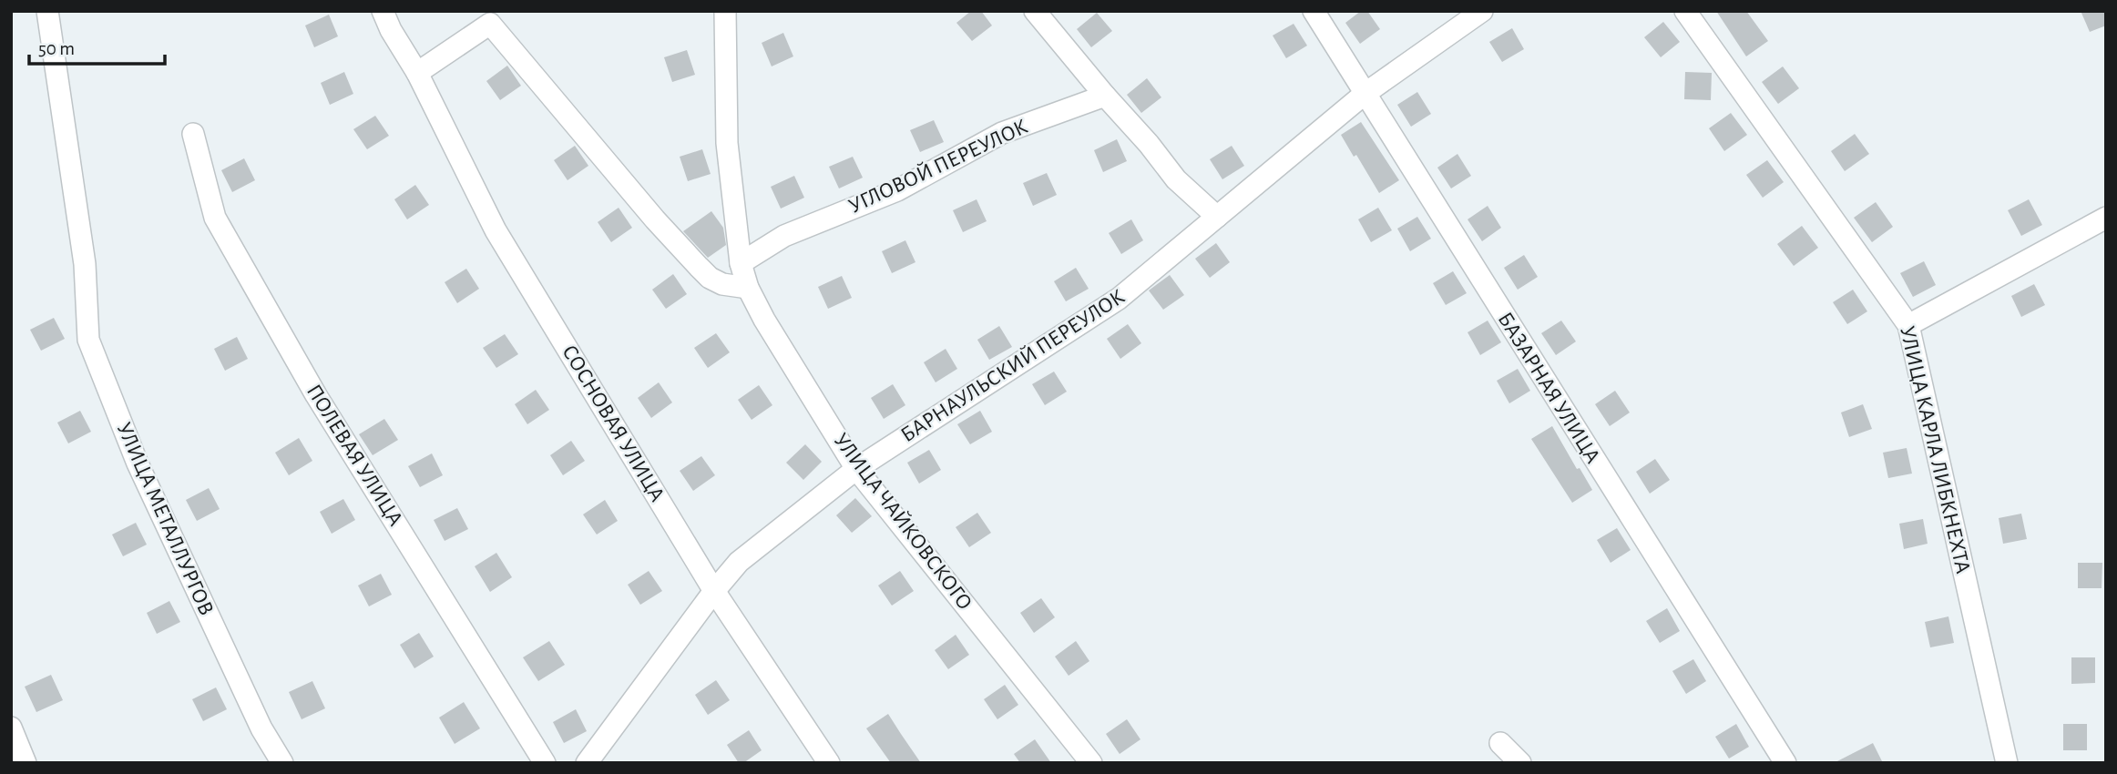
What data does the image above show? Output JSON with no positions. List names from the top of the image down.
{
  "streets": {
    "street": [
      "УГЛОВОЙ ПЕРЕУЛОК",
      "БАРНАУЛЬСКИЙ ПЕРЕУЛОК",
      "БАЗАРНАЯ УЛИЦА",
      "СОСНОВАЯ УЛИЦА",
      "УЛИЦА КАРЛА ЛИБКНЕХТА",
      "ПОЛЕВАЯ УЛИЦА",
      "УЛИЦА МЕТАЛЛУРГОВ",
      "УЛИЦА ЧАЙКОВСКОГО"
    ]
  },
  "crossings": [
    ["УГЛОВОЙ ПЕРЕУЛОК", "УЛИЦА ЧАЙКОВСКОГО"],
    ["БАРНАУЛЬСКИЙ ПЕРЕУЛОК", "БАЗАРНАЯ УЛИЦА"],
    ["БАРНАУЛЬСКИЙ ПЕРЕУЛОК", "СОСНОВАЯ УЛИЦА"],
    ["БАРНАУЛЬСКИЙ ПЕРЕУЛОК", "УЛИЦА ЧАЙКОВСКОГО"]
  ],
  "scale_bar": "50 m"
}
